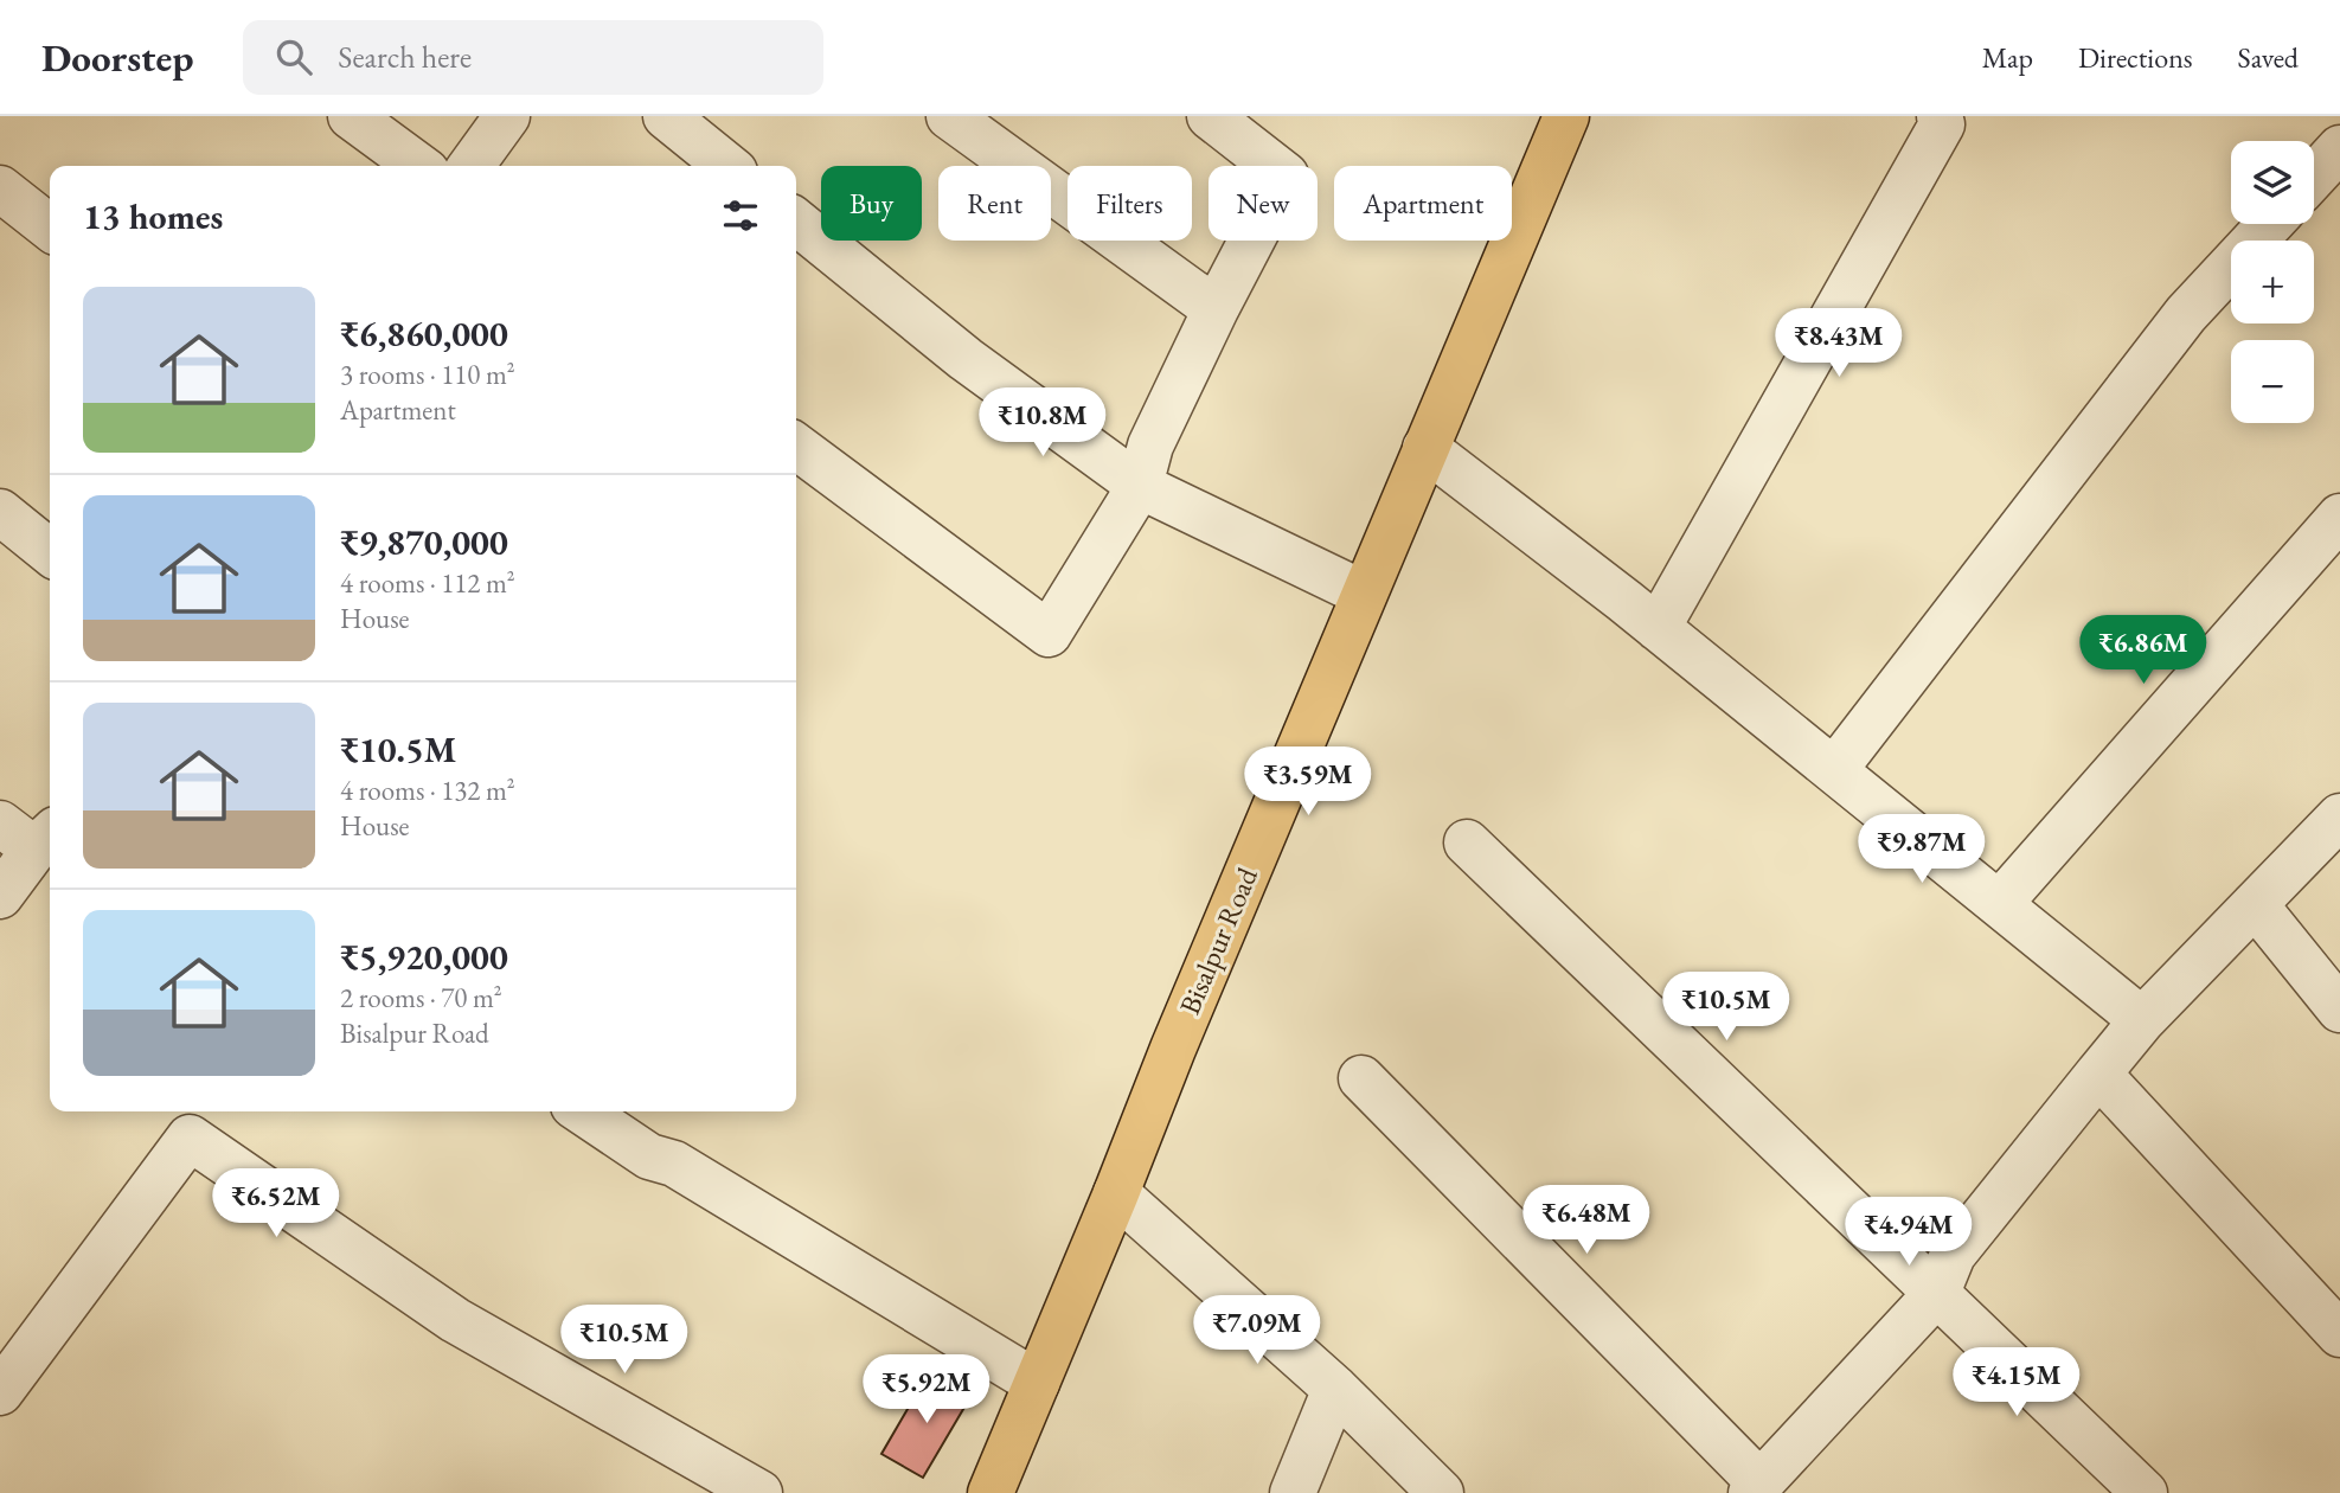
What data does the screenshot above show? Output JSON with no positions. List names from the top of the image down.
{
  "streets": {
    "main road": ["Bisalpur Road"]
  },
  "page": {
    "header": "Doorstep",
    "search": "Search here",
    "nav": ["Map", "Directions", "Saved"],
    "map_buttons": ["+", "−"],
    "chip": [
      "Buy",
      "Rent",
      "Filters",
      "New",
      "Apartment"
    ],
    "heading": "13 homes",
    "list": [
      {
        "name": "₹6,860,000",
        "note": "3 rooms · 110 m² · Apartment"
      },
      {
        "name": "₹9,870,000",
        "note": "4 rooms · 112 m² · House"
      },
      {
        "name": "₹10.5M",
        "note": "4 rooms · 132 m² · House"
      },
      {
        "name": "₹5,920,000",
        "note": "2 rooms · 70 m² · Bisalpur Road"
      }
    ],
    "price": [
      "₹8.43M",
      "₹10.8M",
      "₹6.86M",
      "₹3.59M",
      "₹9.87M",
      "₹10.5M",
      "₹6.52M",
      "₹6.48M",
      "₹4.94M",
      "₹7.09M",
      "₹10.5M",
      "₹4.15M",
      "₹5.92M"
    ]
  }
}
